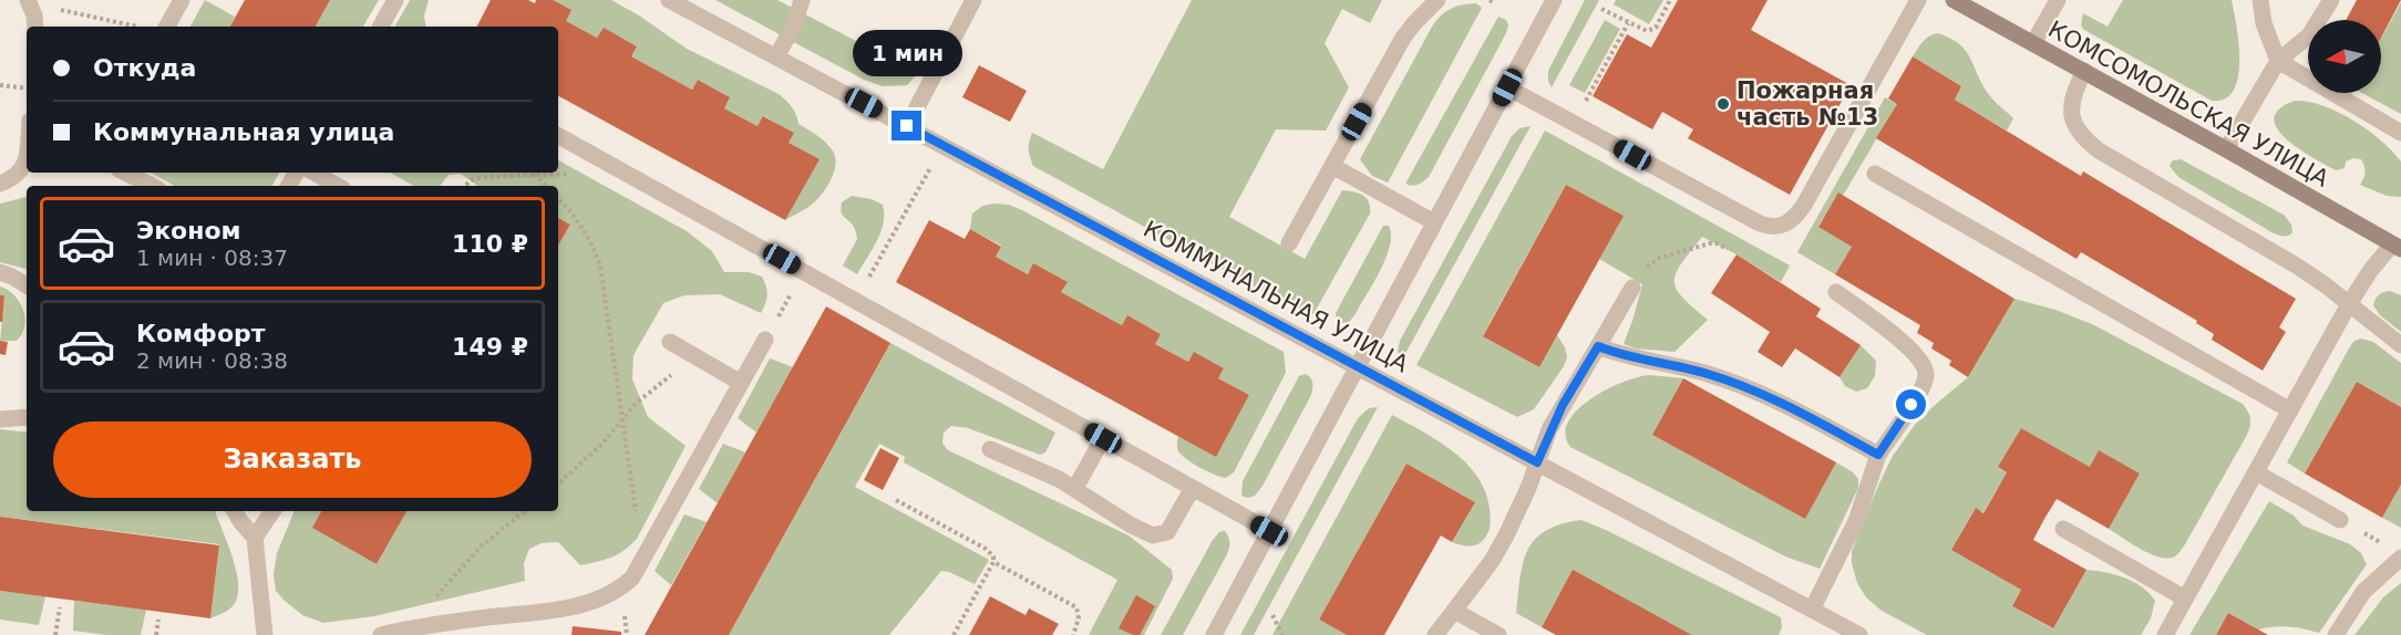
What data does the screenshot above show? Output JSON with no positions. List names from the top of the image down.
{
  "streets": {
    "street": ["КОМСОМОЛЬСКАЯ УЛИЦА", "КОММУНАЛЬНАЯ УЛИЦА"]
  },
  "places": ["Пожарная часть №13"],
  "north": "left",
  "page": {
    "banner": ["Откуда", "Коммунальная улица"],
    "bubble": "1 мин",
    "list": [
      {
        "name": "Эконом",
        "note": "1 мин · 08:37",
        "value": "110 ₽"
      },
      {
        "name": "Комфорт",
        "note": "2 мин · 08:38",
        "value": "149 ₽"
      }
    ],
    "buttons": "Заказать"
  }
}
